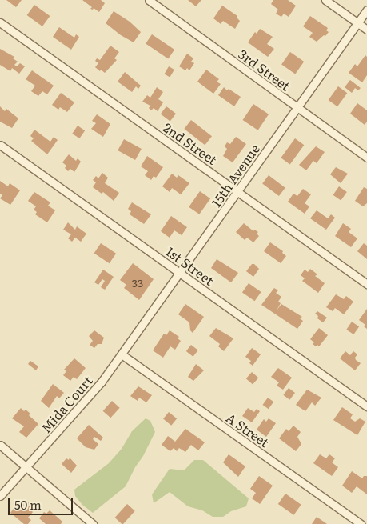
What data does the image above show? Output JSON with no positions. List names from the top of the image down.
{
  "streets": {
    "street": [
      "3rd Street",
      "2nd Street",
      "15th Avenue",
      "1st Street",
      "Mida Court",
      "A Street"
    ]
  },
  "crossings": [
    ["3rd Street", "15th Avenue"],
    ["2nd Street", "15th Avenue"],
    ["15th Avenue", "1st Street"],
    ["15th Avenue", "Mida Court"],
    ["15th Avenue", "A Street"],
    ["Mida Court", "A Street"]
  ],
  "house_numbers": ["33"],
  "scale_bar": "50 m"
}
